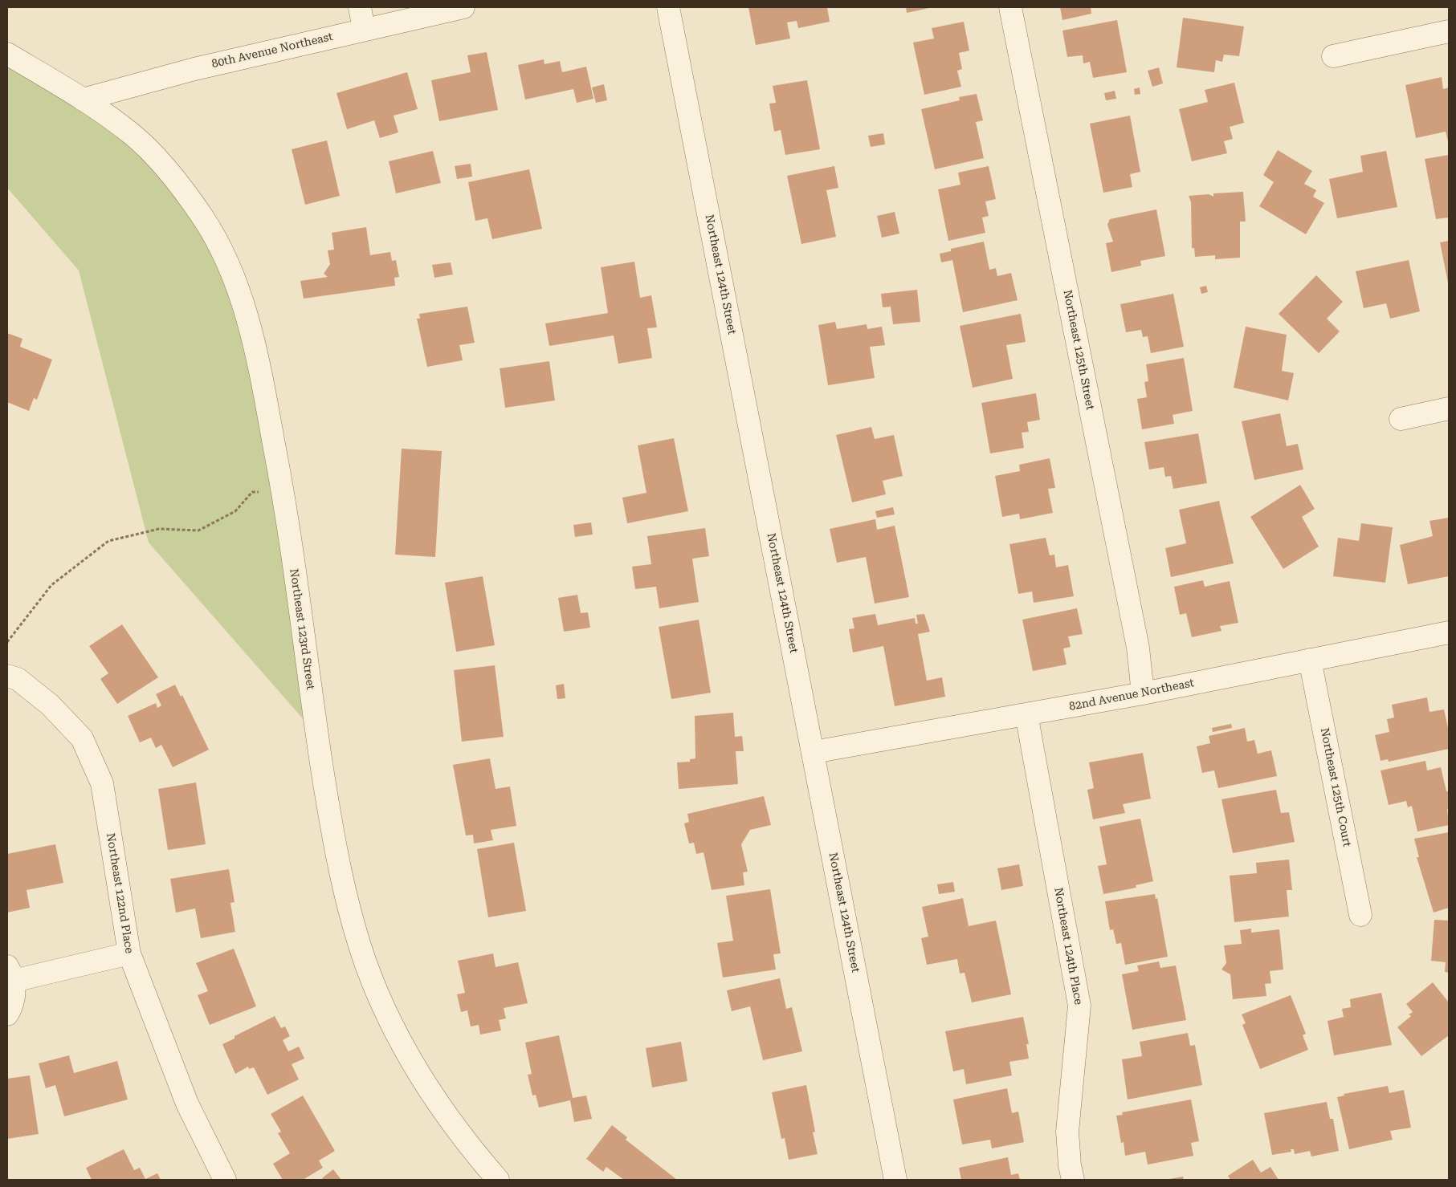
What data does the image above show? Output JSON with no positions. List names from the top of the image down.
{
  "streets": {
    "street": [
      "80th Avenue Northeast",
      "Northeast 124th Street",
      "Northeast 125th Street",
      "Northeast 123rd Street",
      "82nd Avenue Northeast",
      "Northeast 125th Court",
      "Northeast 122nd Place",
      "Northeast 124th Place"
    ]
  },
  "crossings": [
    ["80th Avenue Northeast", "Northeast 123rd Street"],
    ["Northeast 124th Street", "82nd Avenue Northeast"],
    ["Northeast 125th Street", "82nd Avenue Northeast"],
    ["82nd Avenue Northeast", "Northeast 125th Court"],
    ["82nd Avenue Northeast", "Northeast 124th Place"]
  ]
}
